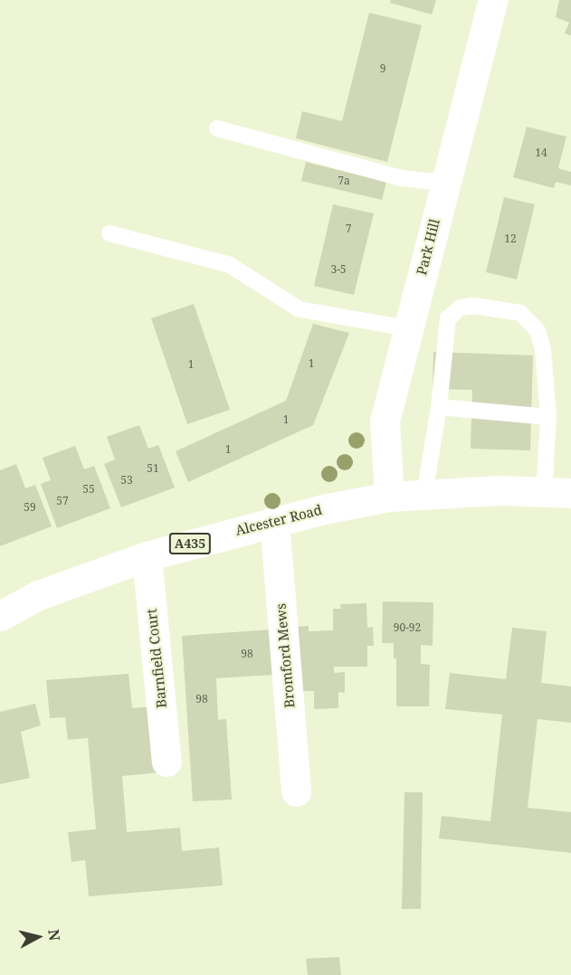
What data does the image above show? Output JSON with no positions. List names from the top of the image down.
{
  "streets": {
    "main road": [
      "Park Hill",
      "Alcester Road",
      "A435",
      "Bromford Mews",
      "Barnfield Court"
    ]
  },
  "crossings": [
    ["Park Hill", "Alcester Road"],
    ["Alcester Road", "Bromford Mews"],
    ["Alcester Road", "Barnfield Court"]
  ],
  "house_numbers": [
    "9",
    "14",
    "7a",
    "7",
    "12",
    "3-5",
    "1",
    "1",
    "1",
    "1",
    "51",
    "53",
    "55",
    "57",
    "59",
    "90-92",
    "98",
    "98"
  ],
  "north": "right"
}
